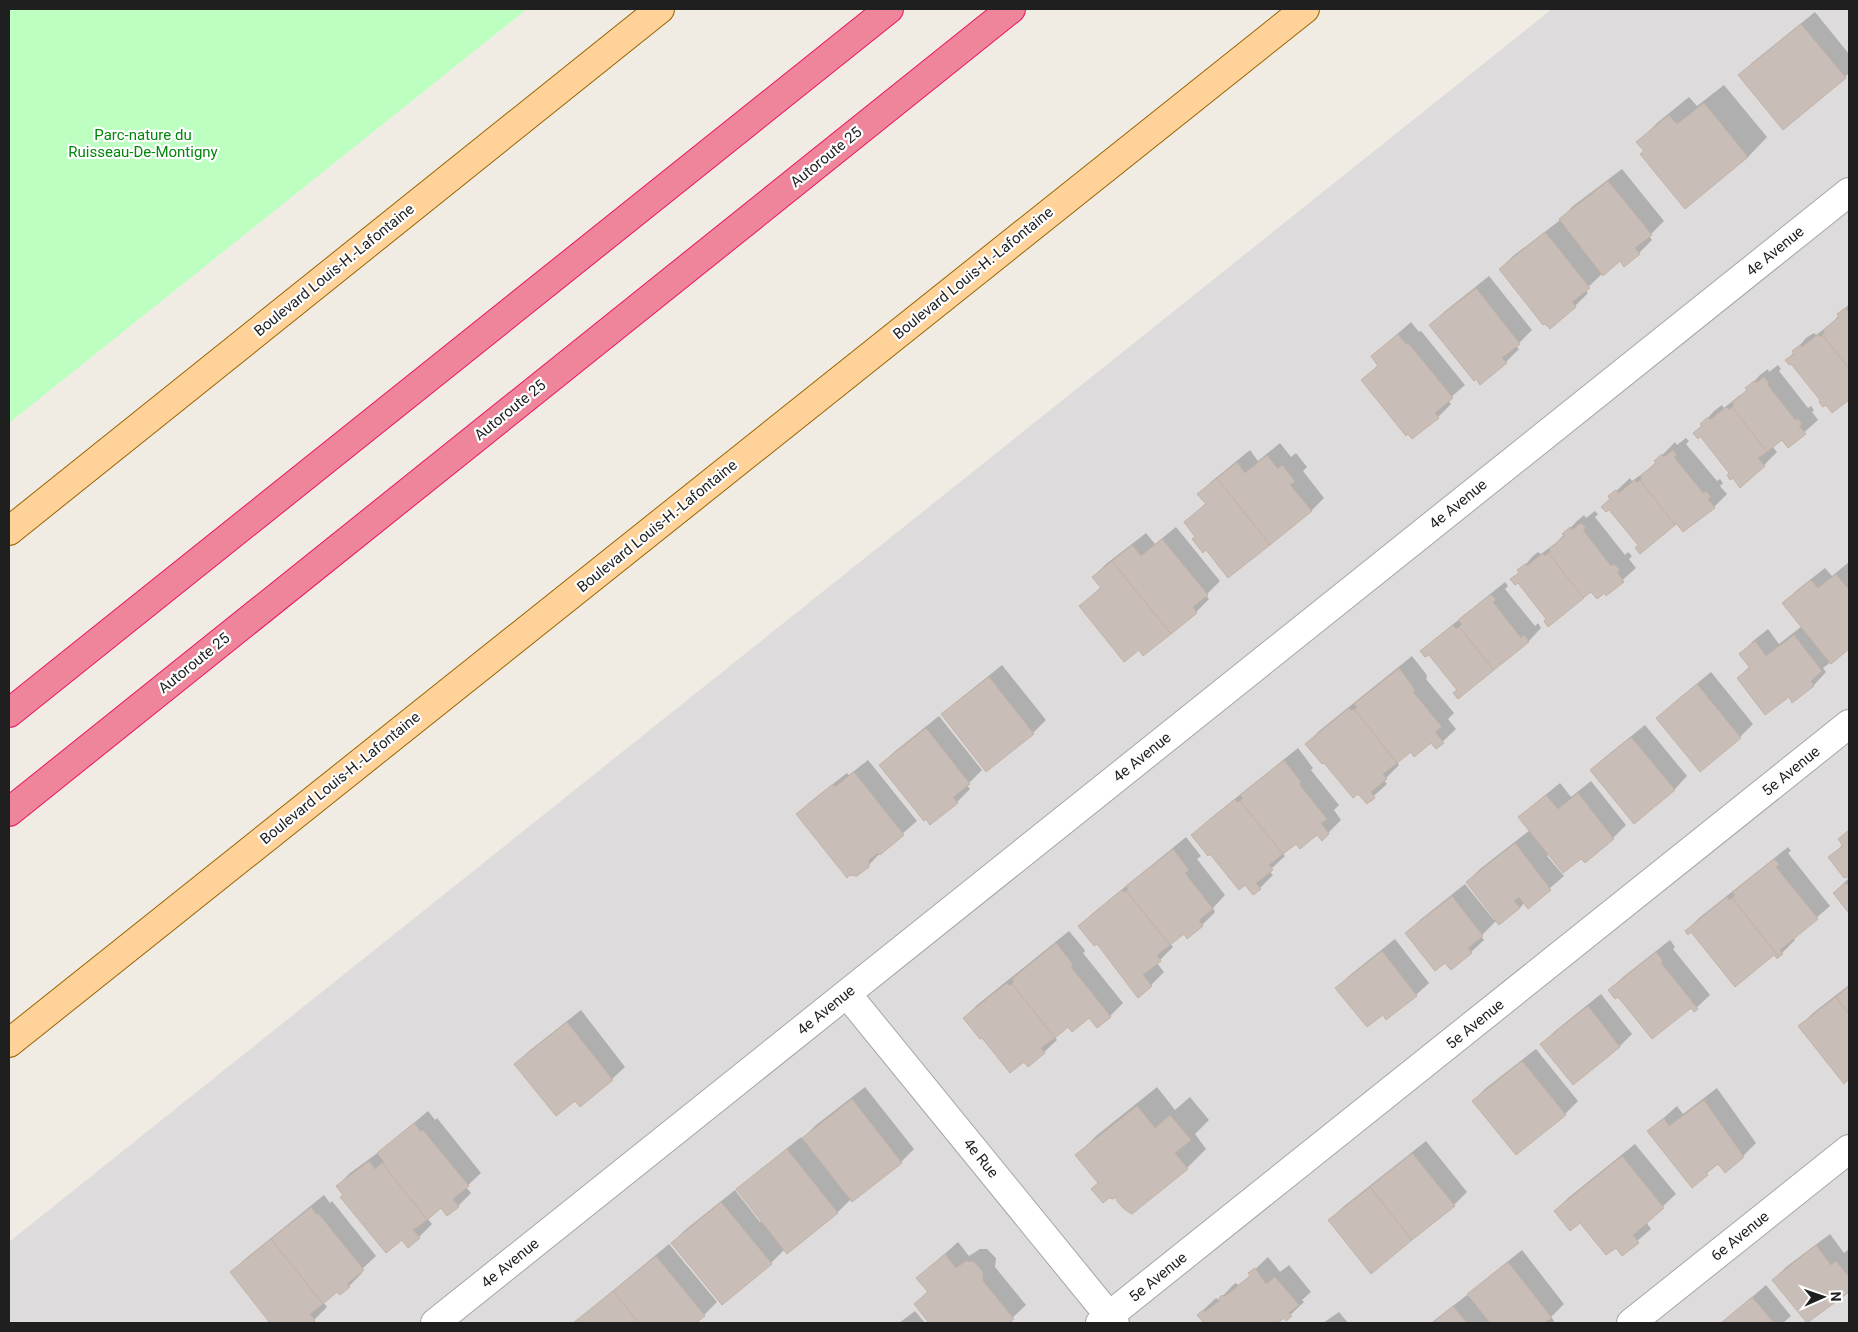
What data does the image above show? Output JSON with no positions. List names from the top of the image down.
{
  "streets": {
    "highway": ["Autoroute 25"],
    "main road": ["Boulevard Louis-H.-Lafontaine"],
    "street": [
      "4e Avenue",
      "5e Avenue",
      "4e Rue",
      "6e Avenue"
    ]
  },
  "crossings": [
    ["4e Avenue", "4e Rue"],
    ["5e Avenue", "4e Rue"]
  ],
  "parks": ["Parc-nature du Ruisseau-De-Montigny"],
  "north": "right"
}
